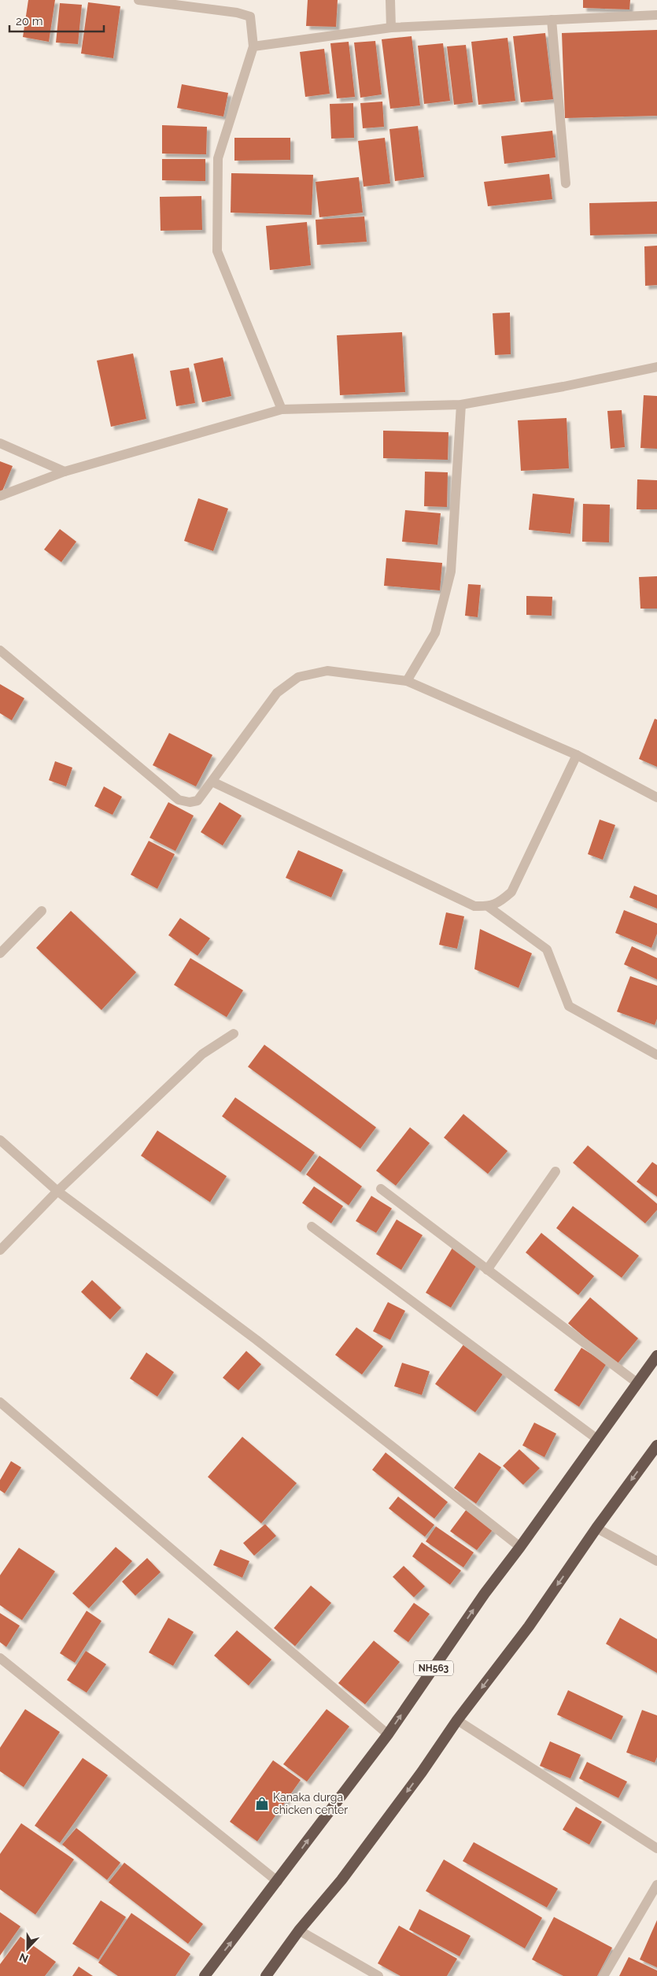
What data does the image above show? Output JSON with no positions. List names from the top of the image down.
{
  "streets": {
    "highway": ["NH563"]
  },
  "places": {
    "shop": ["Kanaka durga chicken center"]
  },
  "scale_bar": "20 m",
  "north": "bottom"
}
